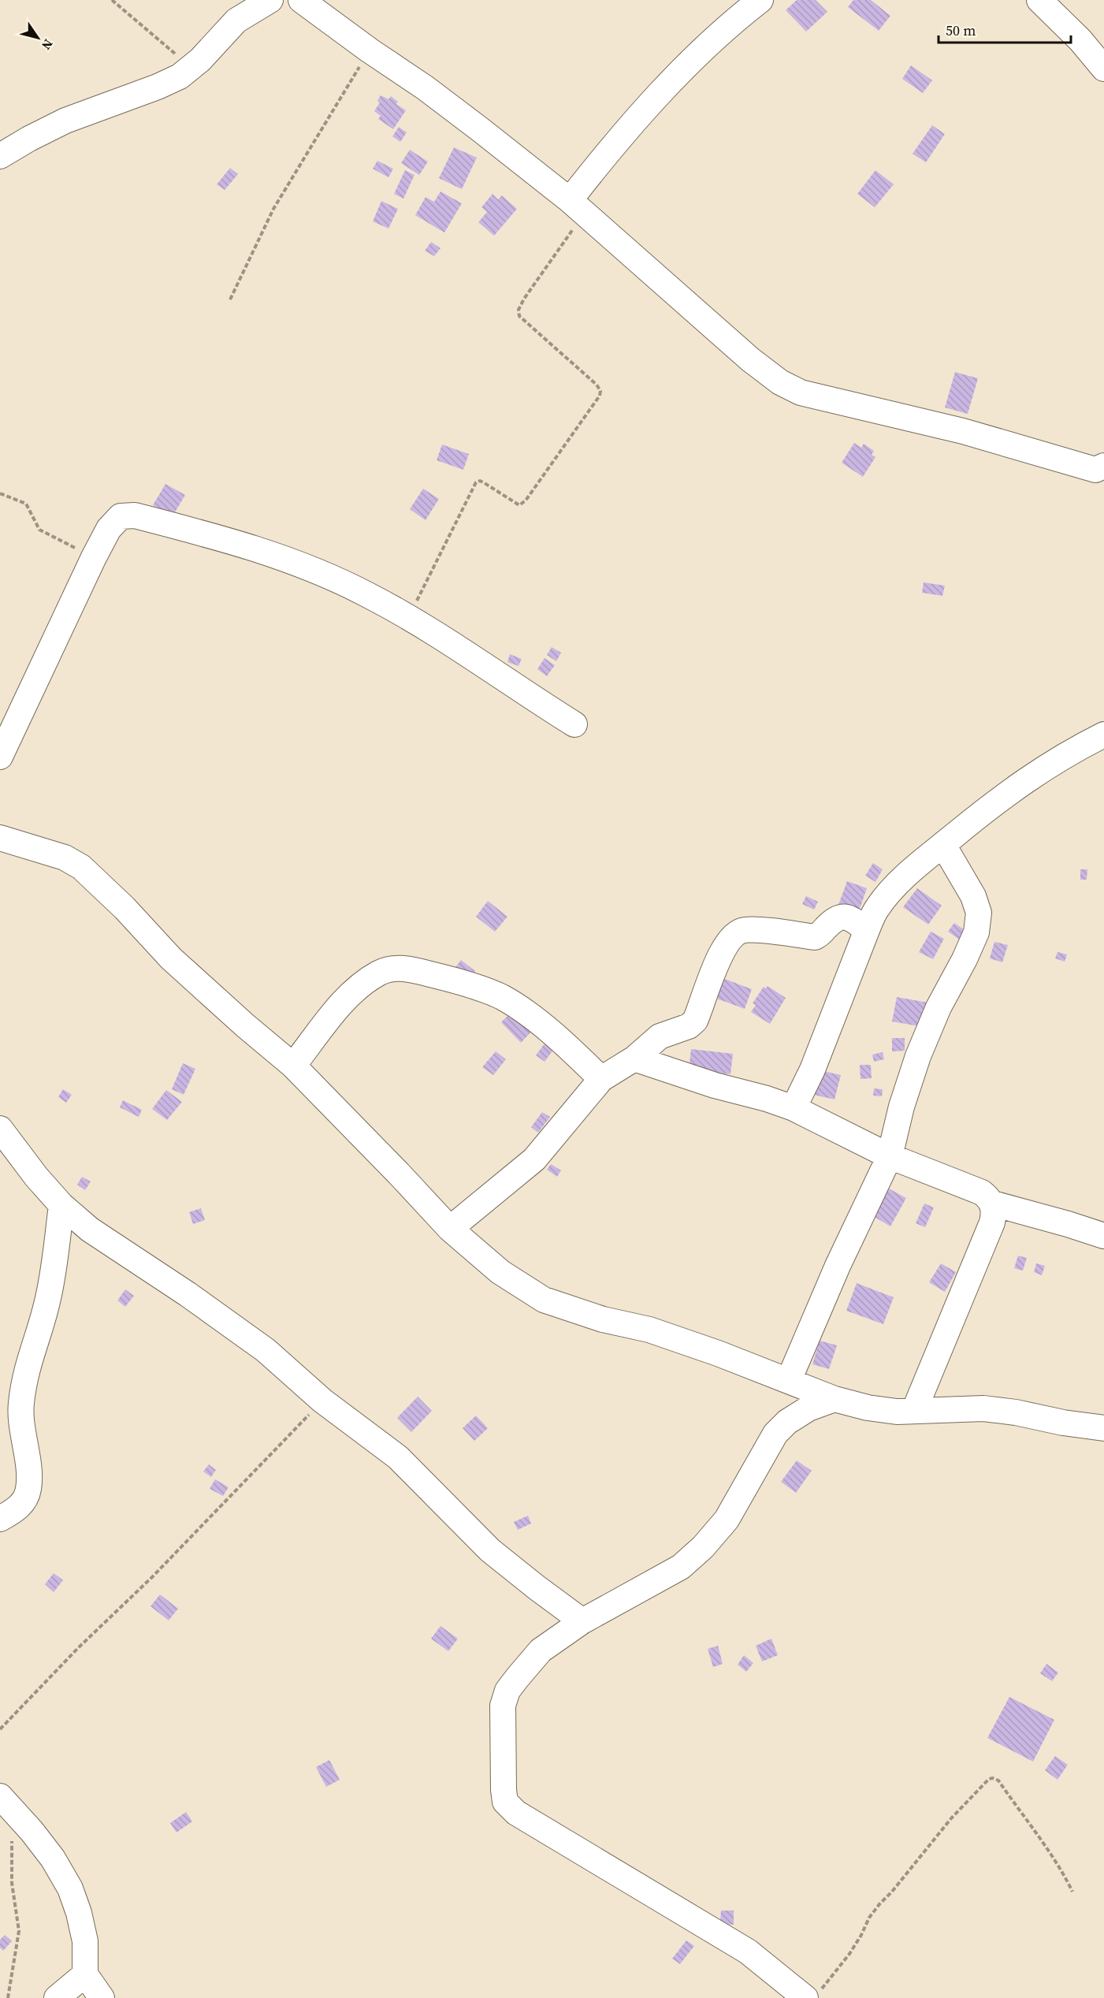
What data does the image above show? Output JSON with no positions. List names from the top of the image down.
{
  "scale_bar": "50 m",
  "north": "bottom right"
}
